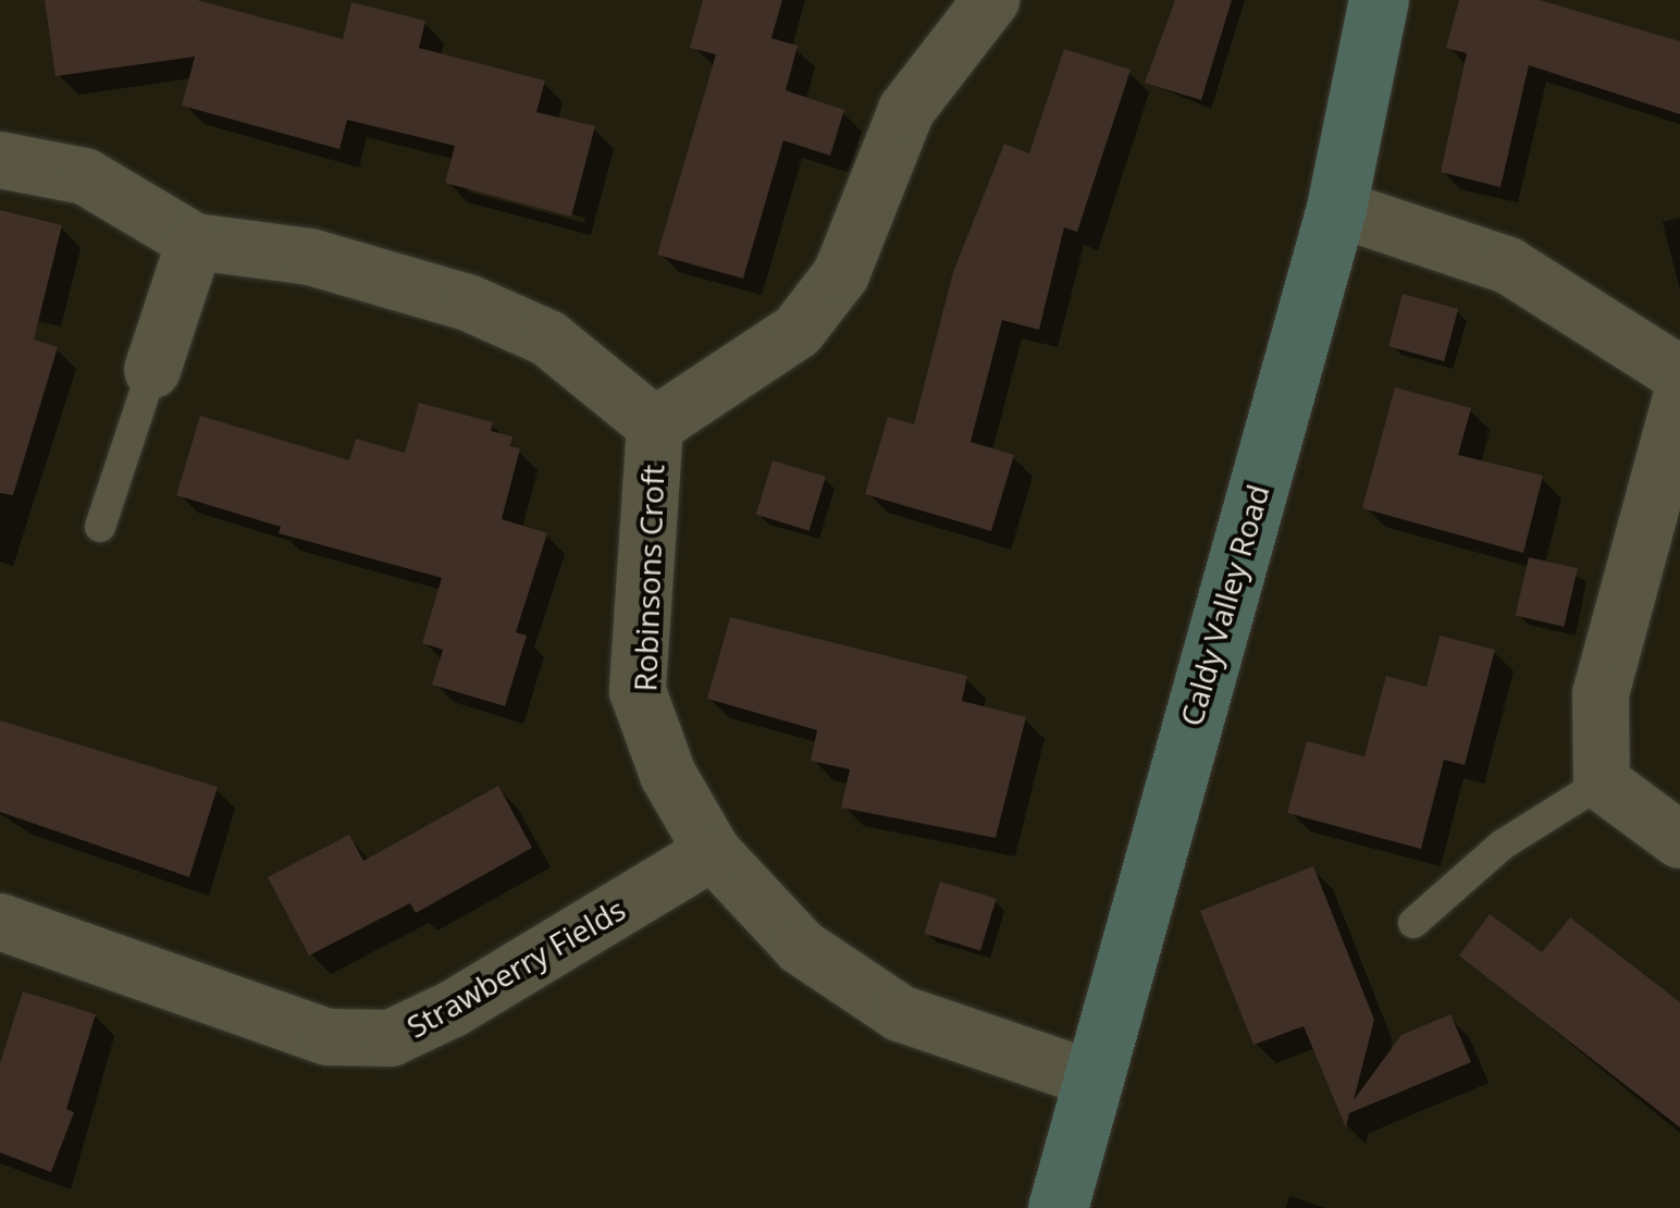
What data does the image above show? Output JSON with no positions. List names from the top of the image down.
{
  "streets": {
    "street": ["Robinsons Croft", "Caldy Valley Road", "Strawberry Fields"]
  },
  "crossings": [
    ["Robinsons Croft", "Caldy Valley Road"],
    ["Robinsons Croft", "Strawberry Fields"]
  ]
}
